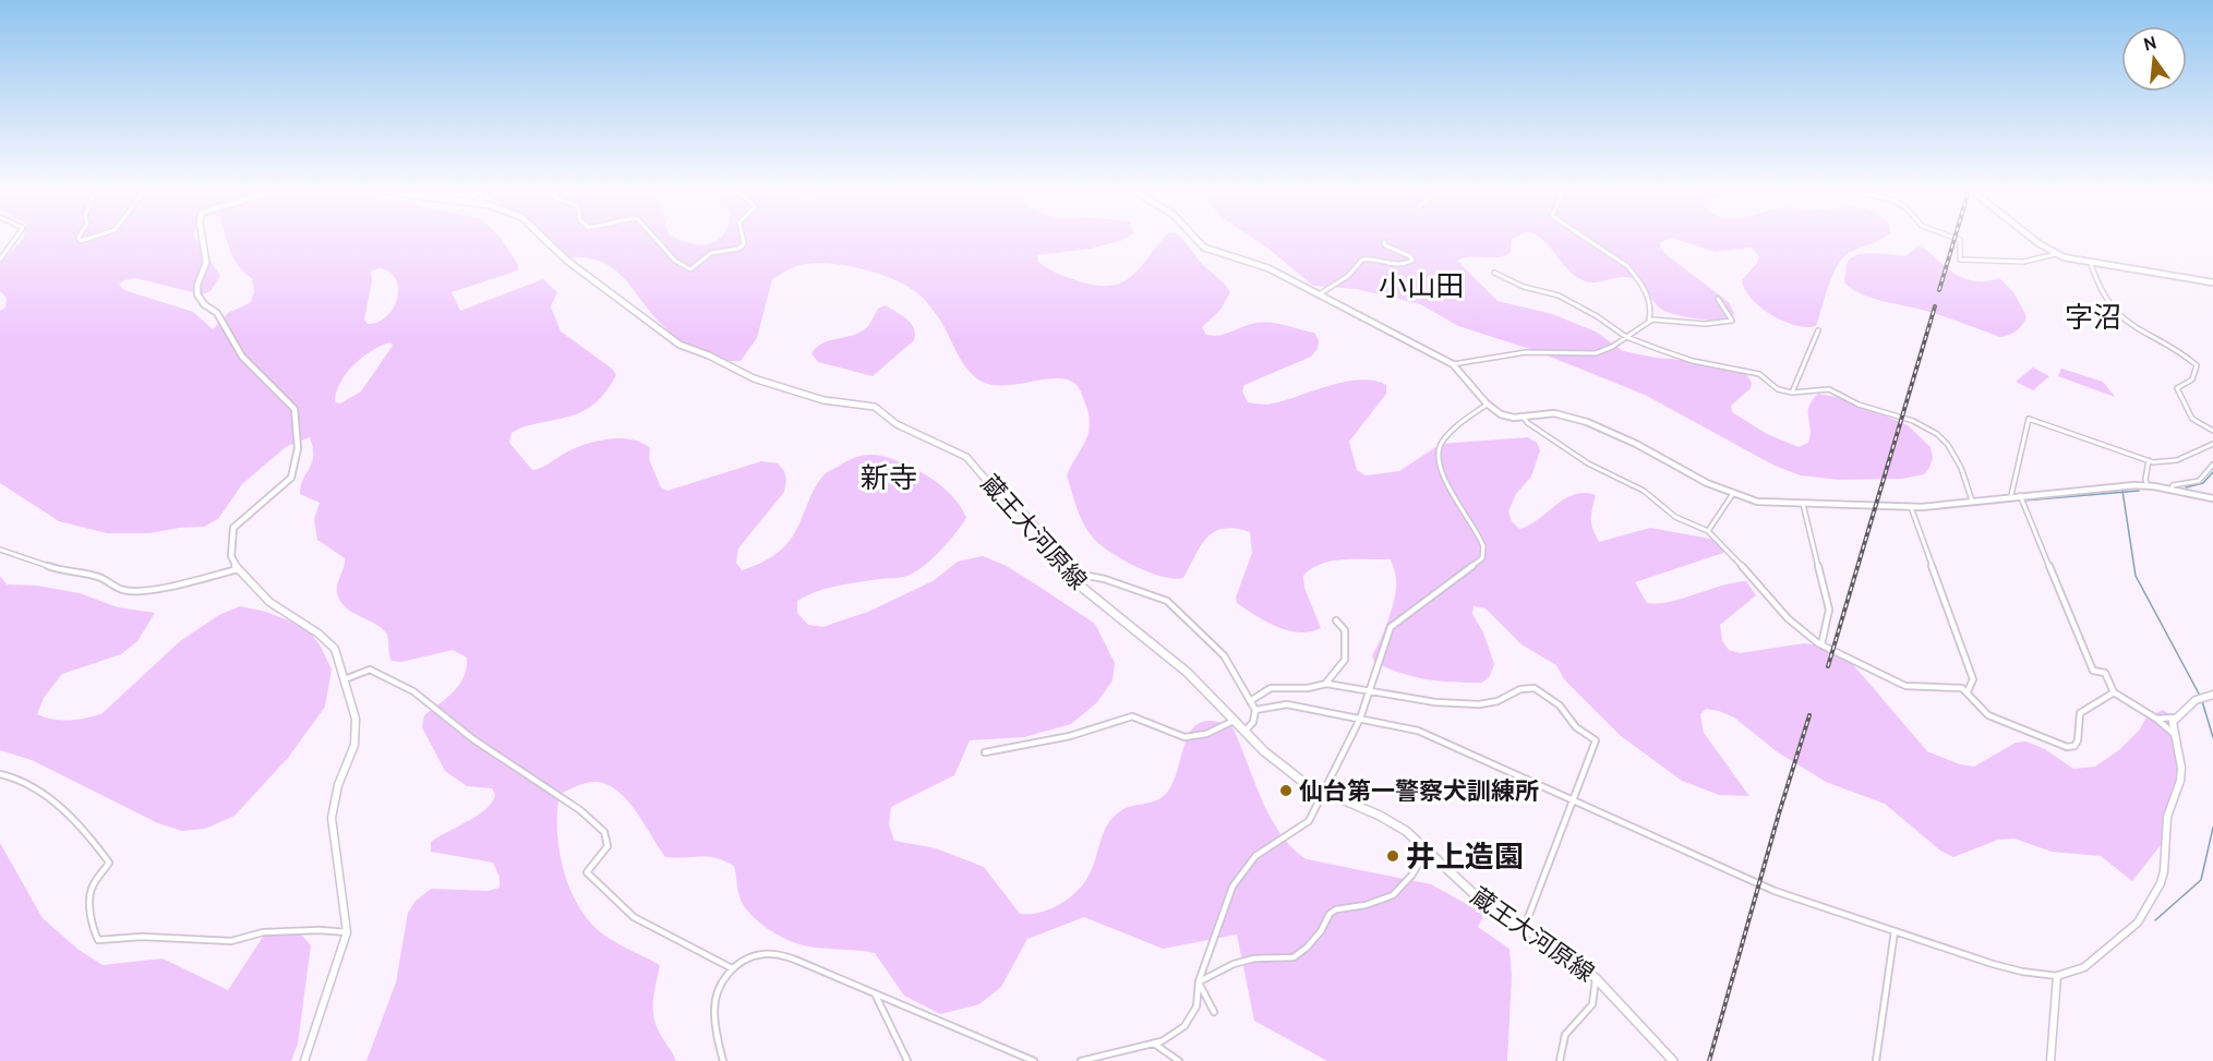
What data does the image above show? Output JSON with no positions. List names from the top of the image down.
{
  "streets": {
    "main road": ["蔵王大河原線"]
  },
  "districts": ["小山田", "字沼", "新寺"],
  "places": ["仙台第一警察犬訓練所", "井上造園"],
  "north": "top"
}
